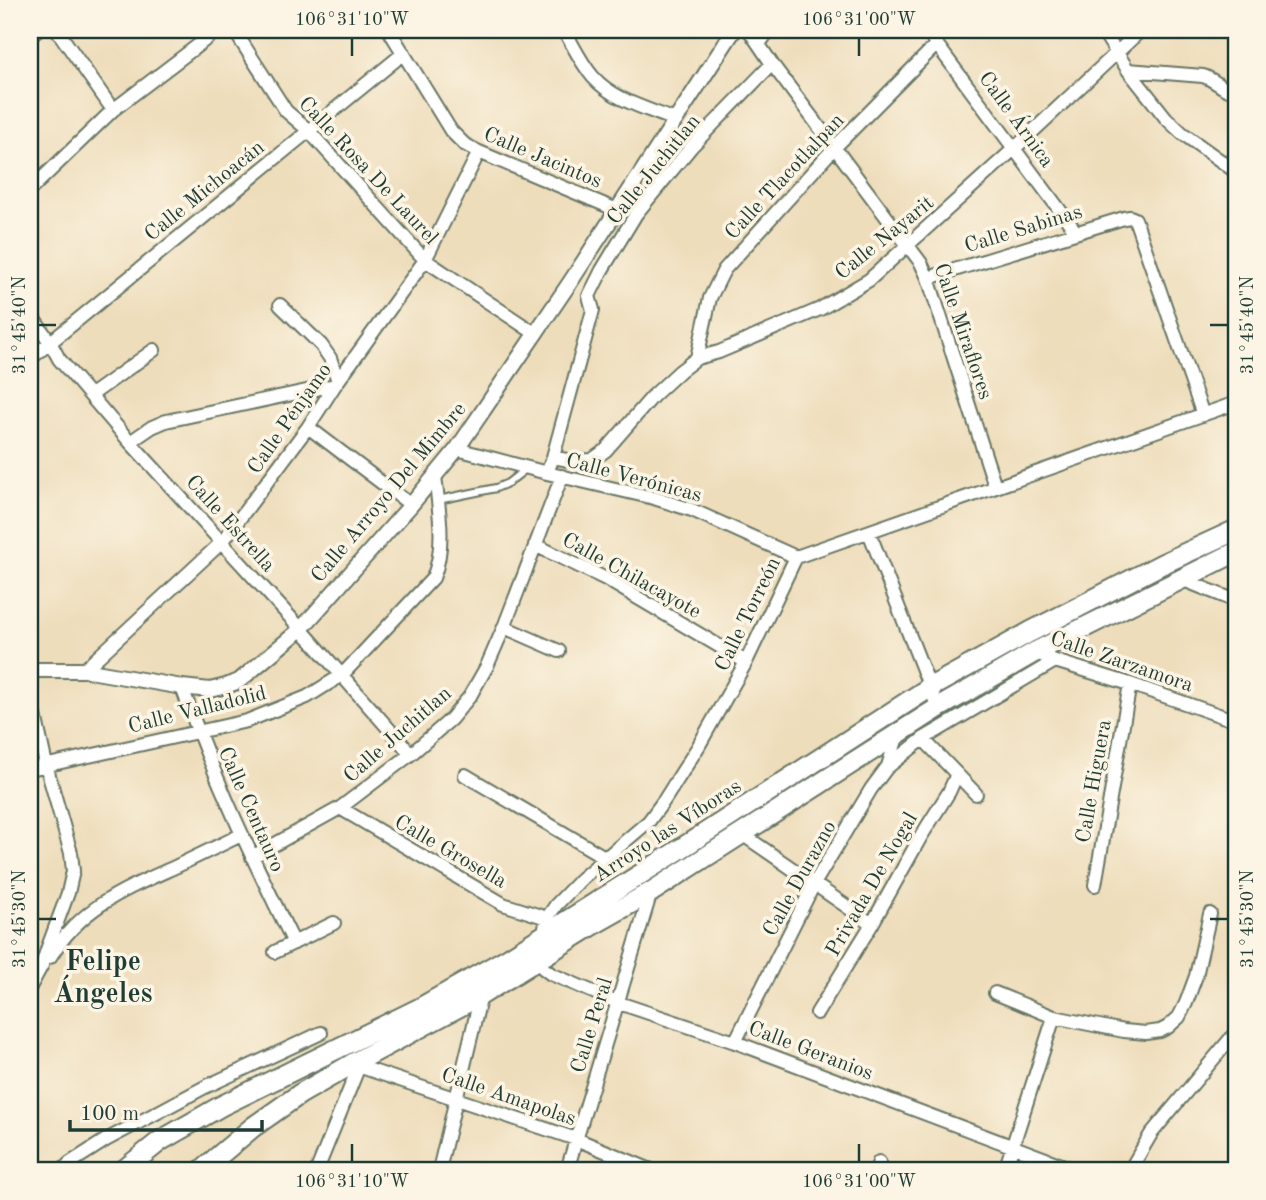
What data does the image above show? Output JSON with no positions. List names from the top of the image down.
{
  "streets": {
    "main road": ["Arroyo las Víboras"],
    "street": [
      "Calle Árnica",
      "Calle Jacintos",
      "Calle Juchitlan",
      "Calle Rosa De Laurel",
      "Calle Tlacotlalpan",
      "Calle Michoacán",
      "Calle Sabinas",
      "Calle Nayarit",
      "Calle Miraflores",
      "Calle Pénjamo",
      "Calle Verónicas",
      "Calle Arroyo Del Mimbre",
      "Calle Estrella",
      "Calle Chilacayote",
      "Calle Torreón",
      "Calle Zarzamora",
      "Calle Valladolid",
      "Calle Higuera",
      "Calle Centauro",
      "Calle Grosella",
      "Calle Durazno",
      "Privada De Nogal",
      "Calle Peral",
      "Calle Geranios",
      "Calle Amapolas"
    ]
  },
  "crossings": [
    ["Calle Árnica", "Calle Tlacotlalpan"],
    ["Calle Árnica", "Calle Sabinas"],
    ["Calle Árnica", "Calle Nayarit"],
    ["Calle Jacintos", "Calle Michoacán"],
    ["Calle Jacintos", "Calle Pénjamo"],
    ["Calle Jacintos", "Calle Arroyo Del Mimbre"],
    ["Calle Juchitlan", "Calle Nayarit"],
    ["Calle Juchitlan", "Calle Miraflores"],
    ["Calle Juchitlan", "Calle Verónicas"],
    ["Calle Juchitlan", "Calle Estrella"],
    ["Calle Juchitlan", "Calle Chilacayote"],
    ["Calle Juchitlan", "Calle Centauro"],
    ["Calle Juchitlan", "Calle Grosella"],
    ["Calle Rosa De Laurel", "Calle Michoacán"],
    ["Calle Rosa De Laurel", "Calle Pénjamo"],
    ["Calle Rosa De Laurel", "Calle Arroyo Del Mimbre"],
    ["Calle Tlacotlalpan", "Calle Nayarit"],
    ["Calle Tlacotlalpan", "Calle Miraflores"],
    ["Calle Michoacán", "Calle Estrella"],
    ["Calle Sabinas", "Calle Miraflores"],
    ["Calle Sabinas", "Calle Torreón"],
    ["Calle Nayarit", "Calle Miraflores"],
    ["Calle Miraflores", "Calle Torreón"],
    ["Calle Pénjamo", "Calle Arroyo Del Mimbre"],
    ["Calle Pénjamo", "Calle Estrella"],
    ["Calle Verónicas", "Calle Arroyo Del Mimbre"],
    ["Calle Verónicas", "Calle Torreón"],
    ["Calle Arroyo Del Mimbre", "Calle Estrella"],
    ["Calle Arroyo Del Mimbre", "Calle Valladolid"],
    ["Calle Arroyo Del Mimbre", "Calle Centauro"],
    ["Calle Estrella", "Calle Valladolid"],
    ["Calle Chilacayote", "Calle Torreón"],
    ["Calle Torreón", "Arroyo las Víboras"],
    ["Calle Torreón", "Calle Grosella"],
    ["Calle Zarzamora", "Calle Higuera"],
    ["Calle Zarzamora", "Arroyo las Víboras"],
    ["Calle Valladolid", "Calle Centauro"],
    ["Arroyo las Víboras", "Calle Grosella"],
    ["Arroyo las Víboras", "Calle Durazno"],
    ["Arroyo las Víboras", "Calle Peral"],
    ["Arroyo las Víboras", "Calle Geranios"],
    ["Arroyo las Víboras", "Calle Amapolas"],
    ["Calle Durazno", "Calle Geranios"],
    ["Calle Peral", "Calle Geranios"],
    ["Calle Peral", "Calle Amapolas"]
  ],
  "districts": ["Felipe Ángeles"],
  "scale_bar": "100 m",
  "coordinates": [
    "106°31'10\"W",
    "106°31'00\"W",
    "31°45'40\"N",
    "31°45'30\"N"
  ]
}
